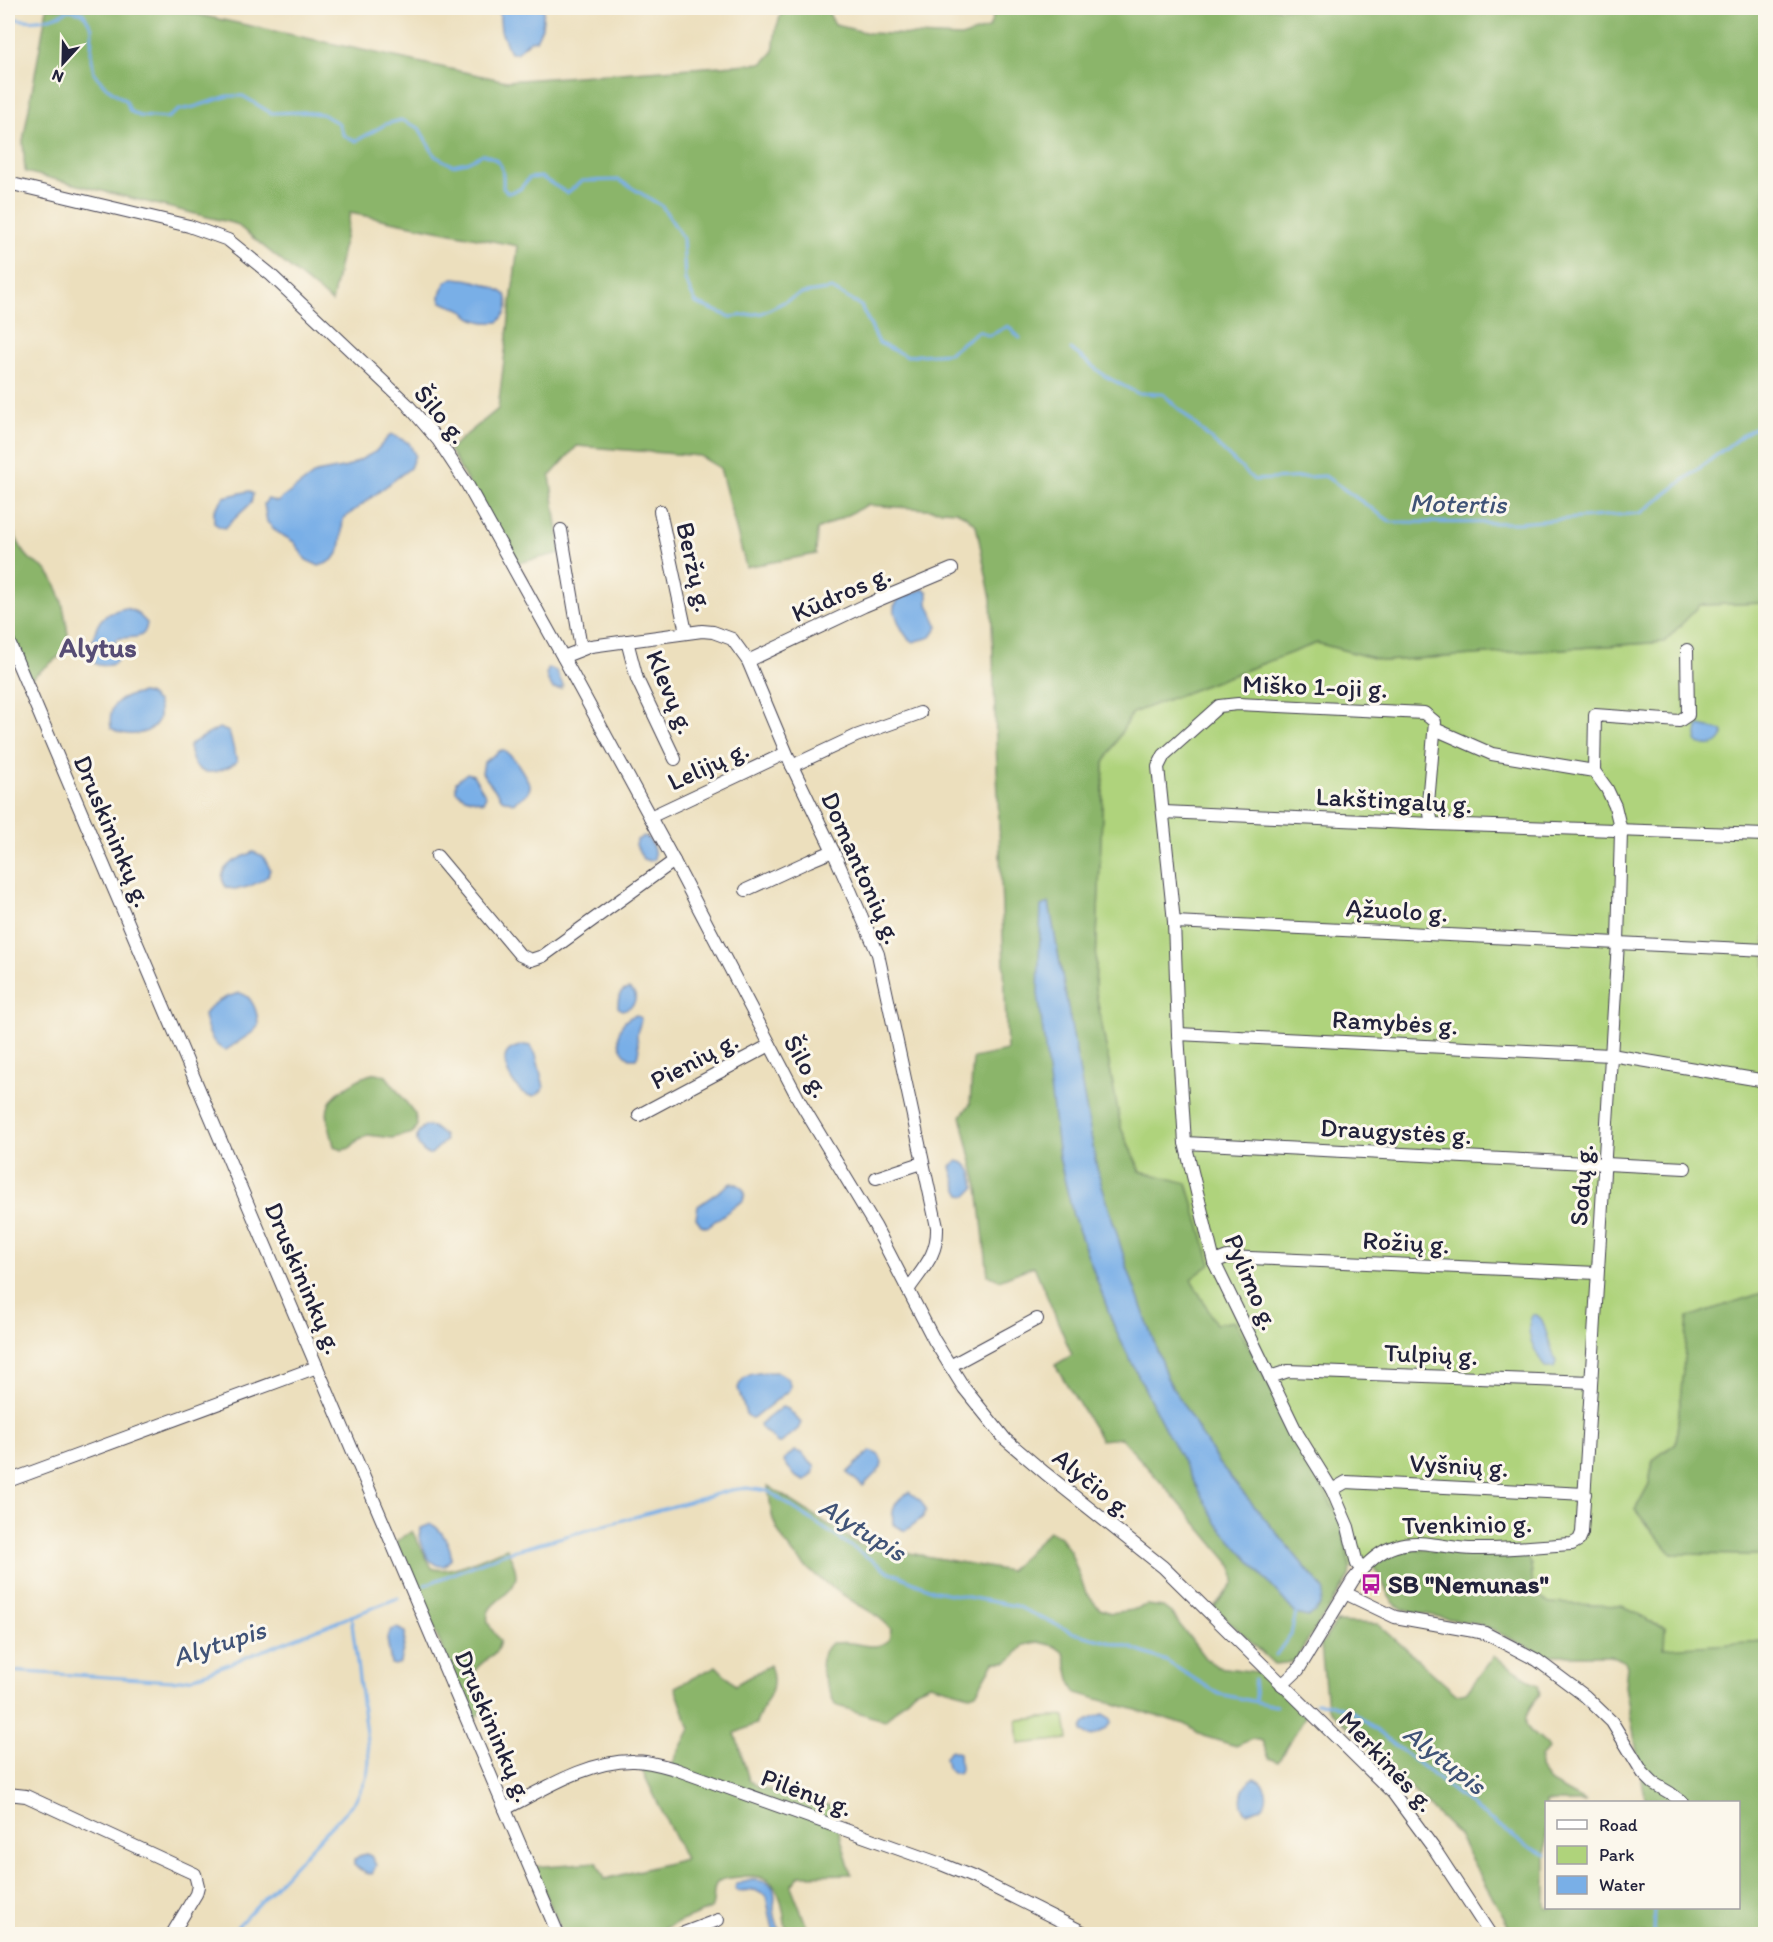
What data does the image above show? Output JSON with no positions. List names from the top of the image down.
{
  "streets": {
    "street": [
      "Šilo g.",
      "Beržų g.",
      "Kūdros g.",
      "Miško 1-oji g.",
      "Klevų g.",
      "Lelijų g.",
      "Lakštingalų g.",
      "Druskininkų g.",
      "Domantonių g.",
      "Ąžuolo g.",
      "Ramybės g.",
      "Pienių g.",
      "Draugystės g.",
      "Sodų g.",
      "Rožių g.",
      "Pylimo g.",
      "Tulpių g.",
      "Vyšnių g.",
      "Alyčio g.",
      "Tvenkinio g.",
      "Merkinės g.",
      "Pilėnų g."
    ]
  },
  "crossings": [
    ["Šilo g.", "Lelijų g."],
    ["Šilo g.", "Domantonių g."],
    ["Šilo g.", "Pienių g."],
    ["Šilo g.", "Alyčio g."],
    ["Beržų g.", "Domantonių g."],
    ["Kūdros g.", "Domantonių g."],
    ["Miško 1-oji g.", "Lakštingalų g."],
    ["Miško 1-oji g.", "Pylimo g."],
    ["Klevų g.", "Domantonių g."],
    ["Lelijų g.", "Domantonių g."],
    ["Lakštingalų g.", "Sodų g."],
    ["Lakštingalų g.", "Pylimo g."],
    ["Druskininkų g.", "Pilėnų g."],
    ["Domantonių g.", "Alyčio g."],
    ["Ąžuolo g.", "Sodų g."],
    ["Ąžuolo g.", "Pylimo g."],
    ["Ramybės g.", "Sodų g."],
    ["Ramybės g.", "Pylimo g."],
    ["Draugystės g.", "Sodų g."],
    ["Draugystės g.", "Pylimo g."],
    ["Sodų g.", "Rožių g."],
    ["Sodų g.", "Tulpių g."],
    ["Sodų g.", "Vyšnių g."],
    ["Sodų g.", "Tvenkinio g."],
    ["Rožių g.", "Pylimo g."],
    ["Pylimo g.", "Tulpių g."],
    ["Pylimo g.", "Vyšnių g."],
    ["Pylimo g.", "Tvenkinio g."],
    ["Alyčio g.", "Merkinės g."]
  ],
  "districts": ["Alytus"],
  "water": ["Motertis", "Alytupis"],
  "places": {
    "bus stop": ["SB \"Nemunas\""]
  },
  "legend": ["Road", "Park", "Water"],
  "north": "bottom"
}
